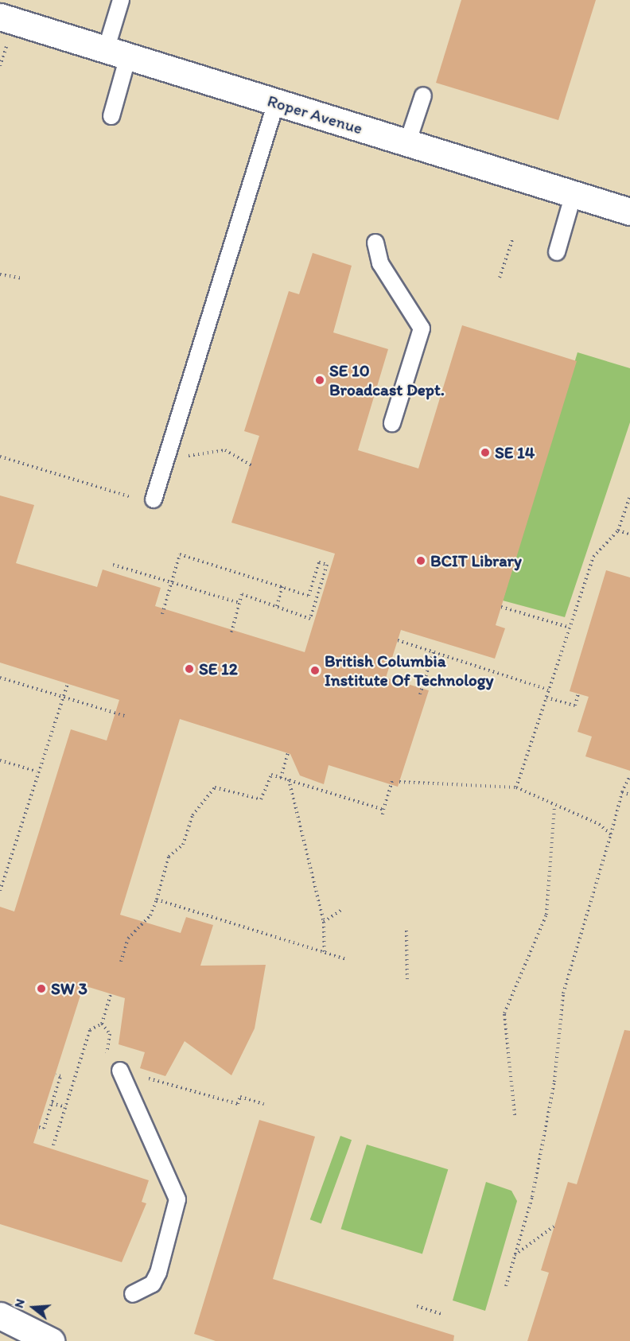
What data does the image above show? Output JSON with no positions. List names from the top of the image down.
{
  "streets": {
    "street": ["Roper Avenue"]
  },
  "places": [
    "SE 10 Broadcast Dept.",
    "SE 14",
    "BCIT Library",
    "SE 12",
    "British Columbia Institute Of Technology",
    "SW 3"
  ],
  "north": "left"
}
